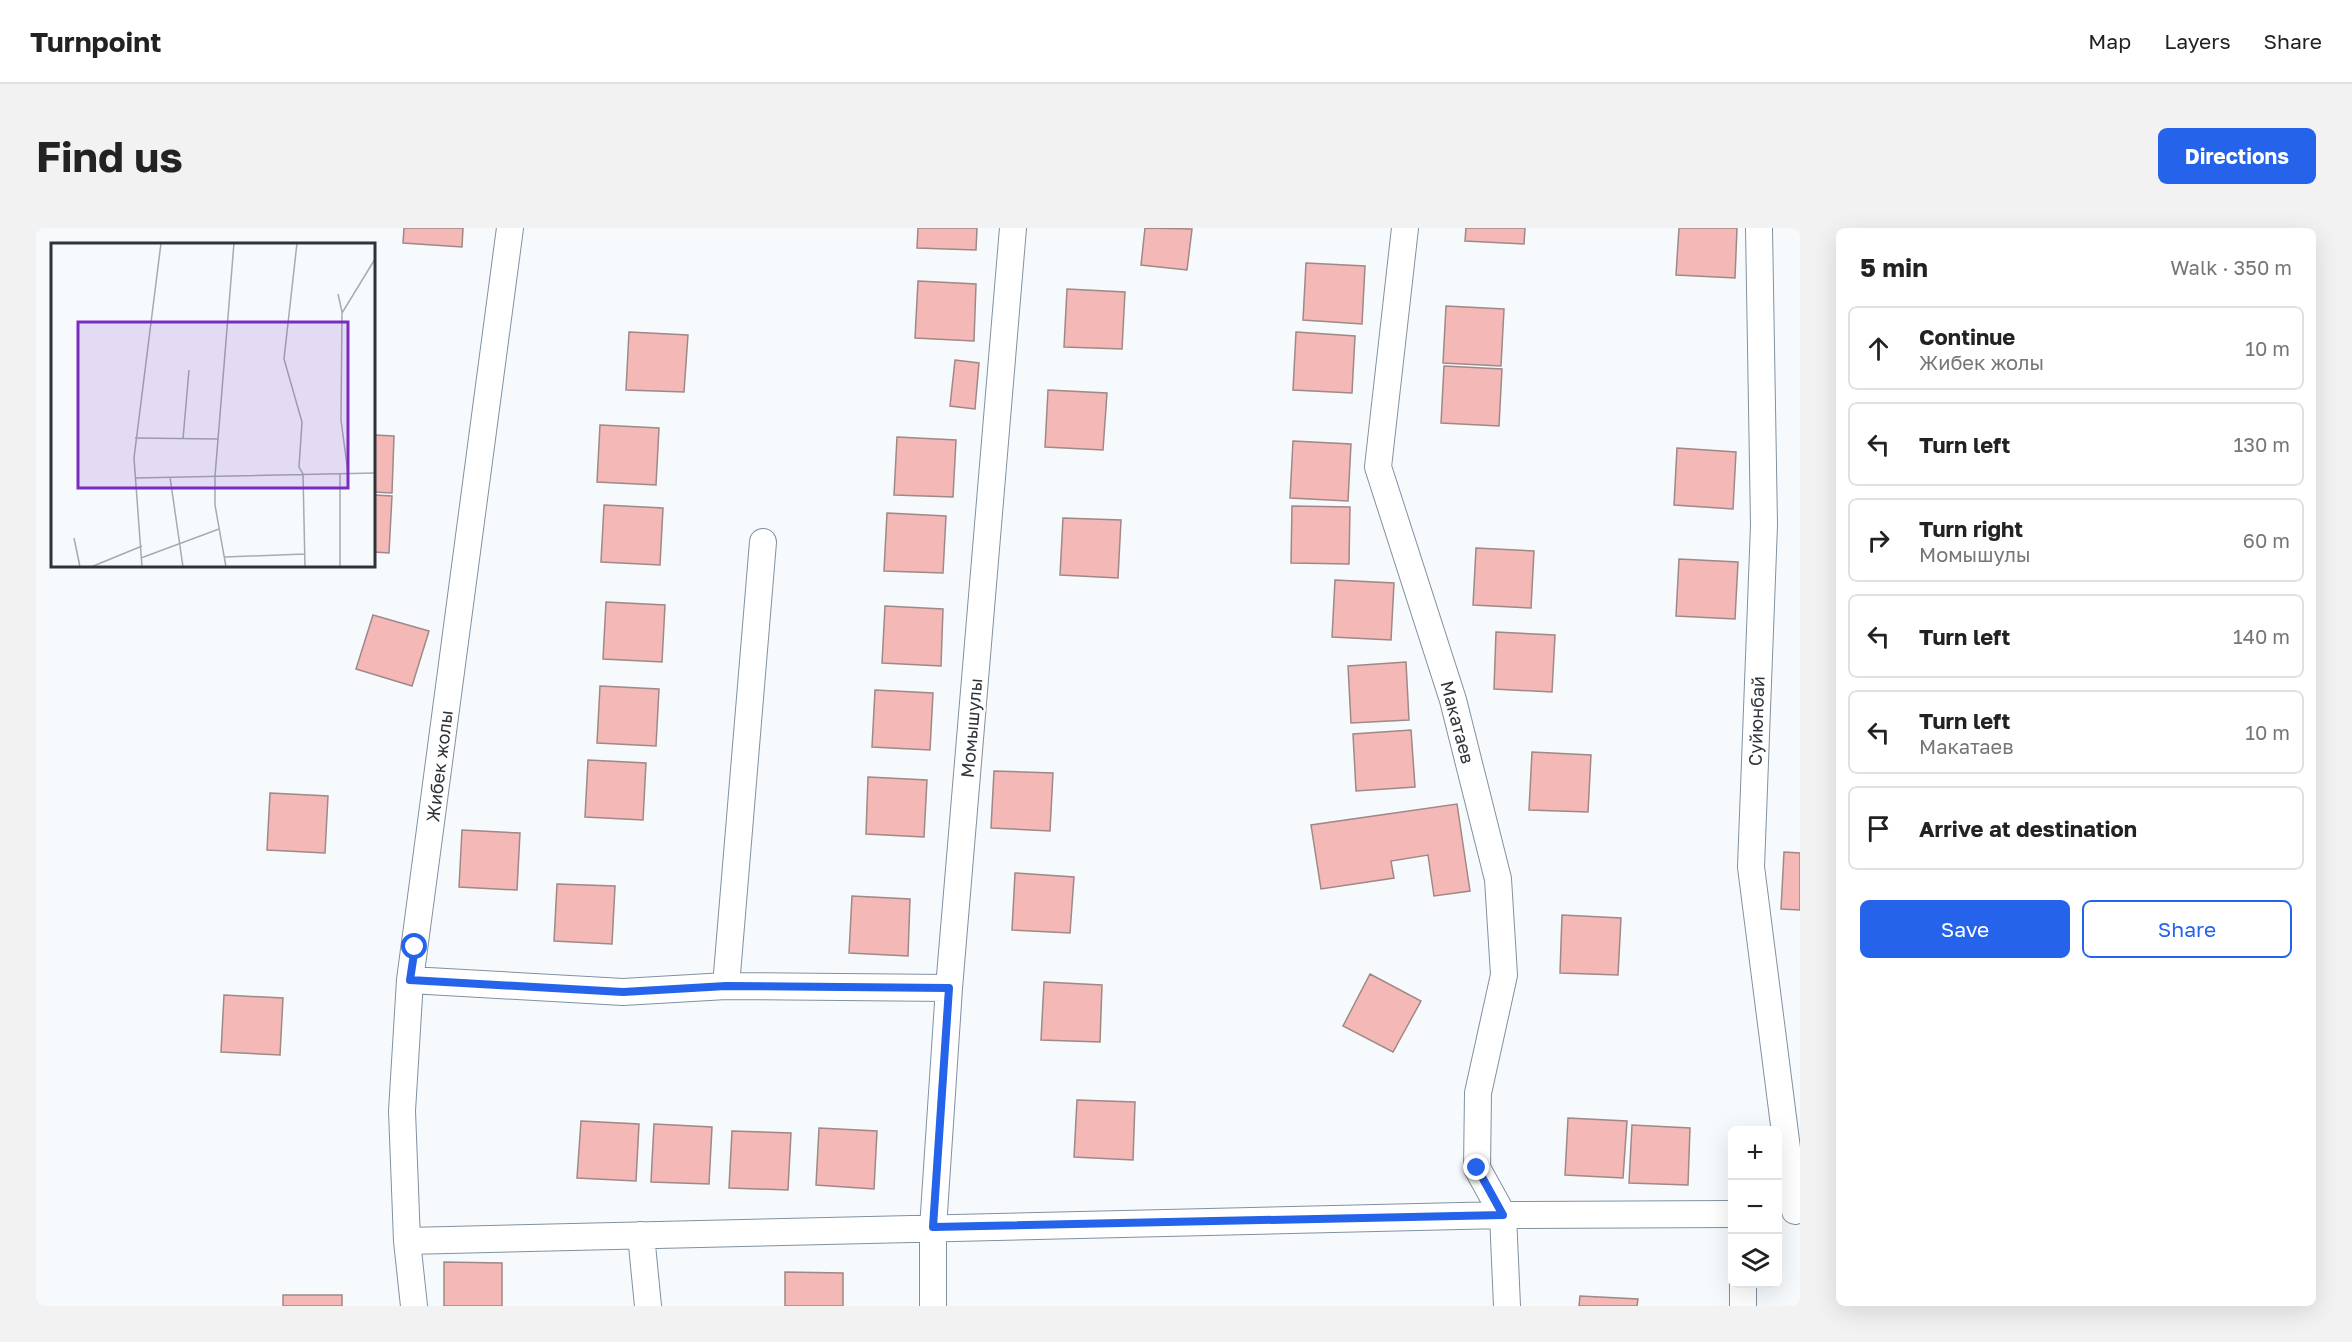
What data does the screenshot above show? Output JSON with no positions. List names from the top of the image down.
{
  "streets": {
    "street": [
      "Суйюнбай",
      "Макатаев",
      "Момышулы",
      "Жибек жолы"
    ]
  },
  "page": {
    "header": "Turnpoint",
    "nav": ["Map", "Layers", "Share"],
    "buttons": [
      "Directions",
      ["Save", "Share"]
    ],
    "title": "Find us",
    "heading": ["5 min", "Walk · 350 m"],
    "list": [
      ["Continue", "Жибек жолы", "10 m"],
      ["Turn left", "130 m"],
      ["Turn right", "Момышулы", "60 m"],
      ["Turn left", "140 m"],
      ["Turn left", "Макатаев", "10 m"],
      "Arrive at destination"
    ],
    "map_buttons": ["+", "−"]
  }
}
